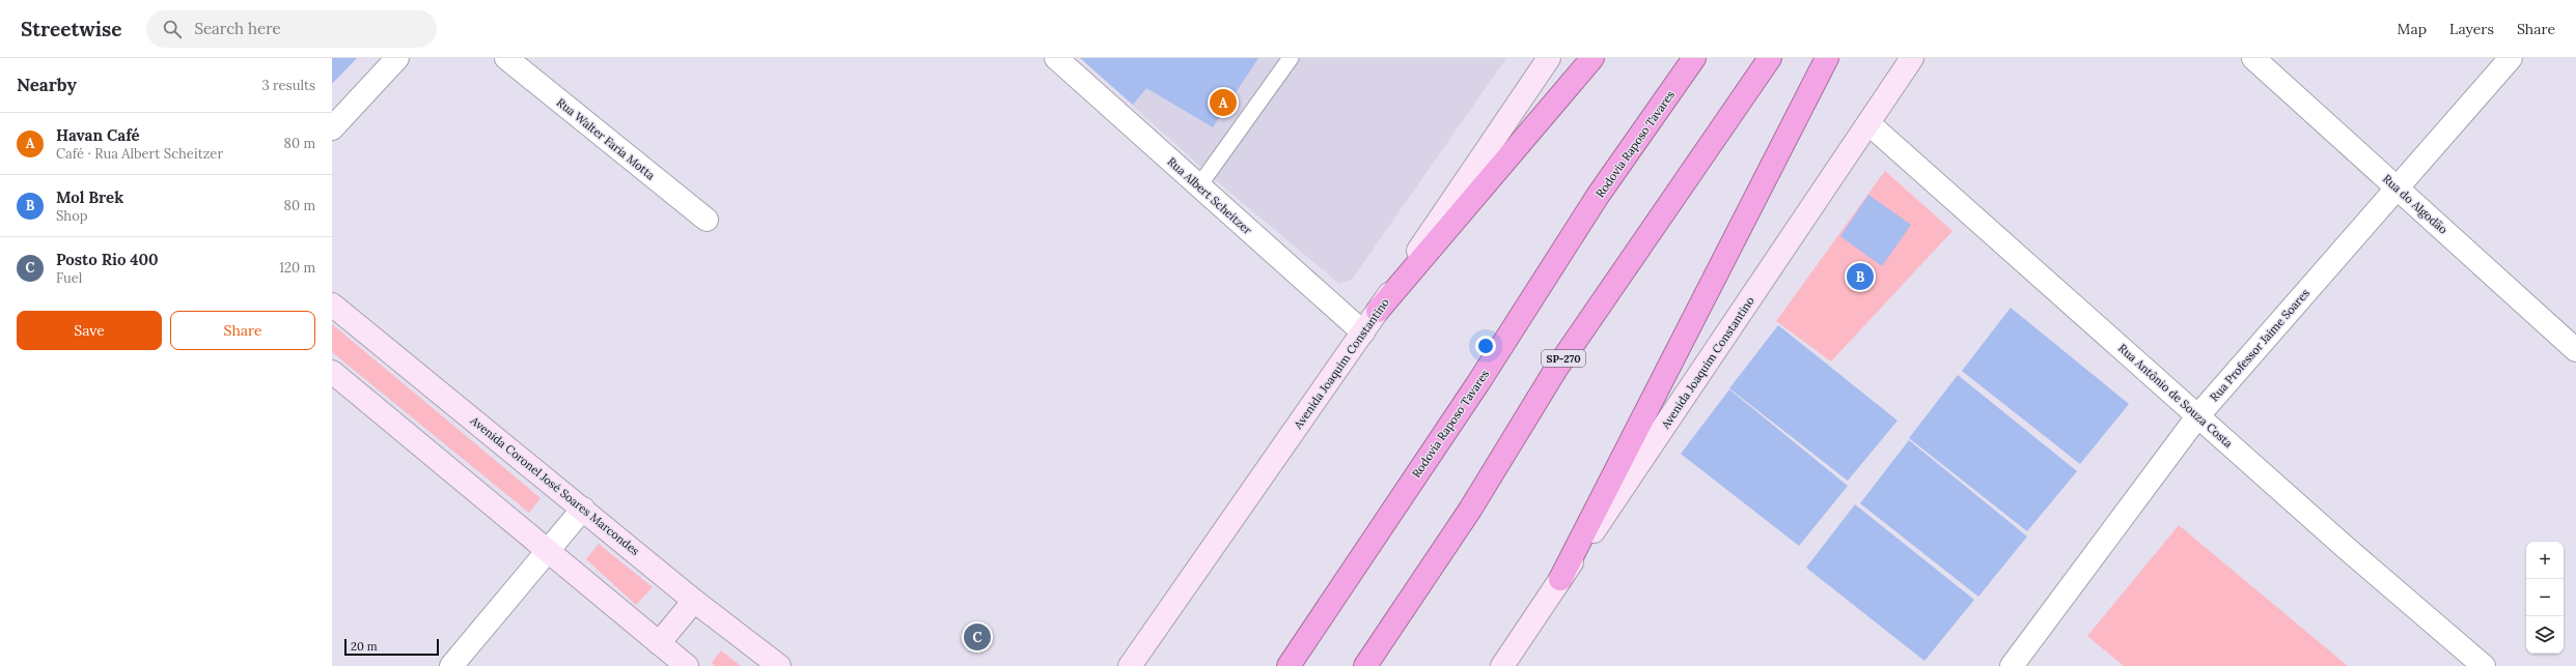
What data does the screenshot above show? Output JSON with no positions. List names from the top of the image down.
{
  "streets": {
    "highway": ["Rodovia Raposo Tavares", "SP-270"],
    "main road": ["Avenida Joaquim Constantino", "Avenida Coronel José Soares Marcondes"],
    "street": [
      "Rua Walter Faria Motta",
      "Rua Albert Scheitzer",
      "Rua do Algodão",
      "Rua Professor Jaime Soares",
      "Rua Antônio de Souza Costa"
    ]
  },
  "crossings": [
    ["Rua Albert Scheitzer", "Avenida Joaquim Constantino"],
    ["Rua do Algodão", "Rua Professor Jaime Soares"],
    ["Rua Professor Jaime Soares", "Rua Antônio de Souza Costa"],
    ["Avenida Joaquim Constantino", "Rua Antônio de Souza Costa"]
  ],
  "scale_bar": "20 m",
  "page": {
    "header": "Streetwise",
    "search": "Search here",
    "nav": ["Map", "Layers", "Share"],
    "heading": ["Nearby", "3 results"],
    "pins": ["A", "B", "C"],
    "list": [
      {
        "mark": "A",
        "name": "Havan Café",
        "note": "Café · Rua Albert Scheitzer",
        "value": "80 m"
      },
      {
        "mark": "B",
        "name": "Mol Brek",
        "note": "Shop",
        "value": "80 m"
      },
      {
        "mark": "C",
        "name": "Posto Rio 400",
        "note": "Fuel",
        "value": "120 m"
      }
    ],
    "buttons": ["Save", "Share"],
    "map_buttons": ["+", "−"],
    "scale": "20 m"
  }
}
